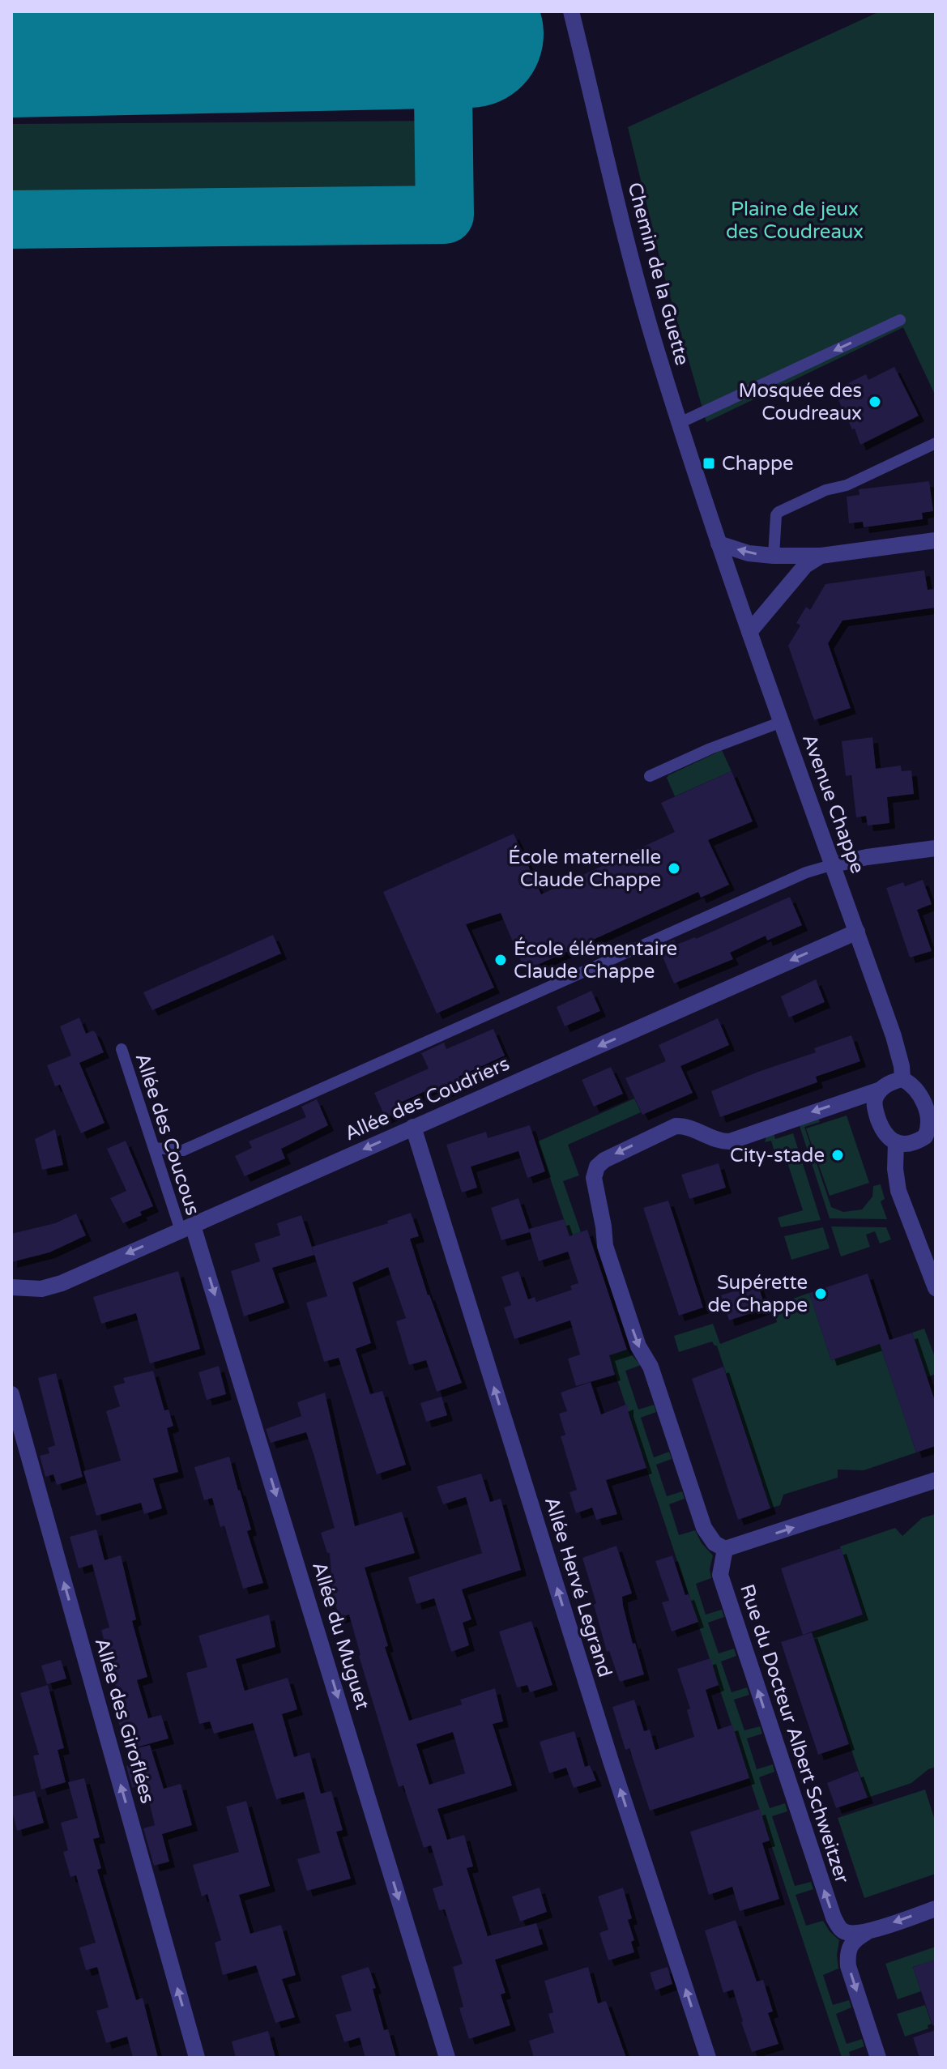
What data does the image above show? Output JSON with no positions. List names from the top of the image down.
{
  "streets": {
    "street": [
      "Chemin de la Guette",
      "Avenue Chappe",
      "Allée des Coudriers",
      "Allée Hervé Legrand",
      "Allée du Muguet",
      "Allée des Giroflées",
      "Rue du Docteur Albert Schweitzer"
    ],
    "lane": ["Allée des Coucous"]
  },
  "crossings": [
    ["Chemin de la Guette", "Avenue Chappe"],
    ["Avenue Chappe", "Allée des Coudriers"],
    ["Allée des Coudriers", "Allée des Coucous"],
    ["Allée des Coudriers", "Allée Hervé Legrand"],
    ["Allée des Coudriers", "Allée du Muguet"],
    ["Allée des Coucous", "Allée du Muguet"]
  ],
  "one_way": [
    "Allée des Coudriers",
    "Allée Hervé Legrand",
    "Allée du Muguet",
    "Allée des Giroflées",
    "Rue du Docteur Albert Schweitzer"
  ],
  "parks": ["Plaine de jeux des Coudreaux"],
  "places": {
    "other": [
      "Mosquée des Coudreaux",
      "École maternelle Claude Chappe",
      "École élémentaire Claude Chappe",
      "City-stade",
      "Supérette de Chappe"
    ],
    "transit": ["Chappe"]
  }
}
